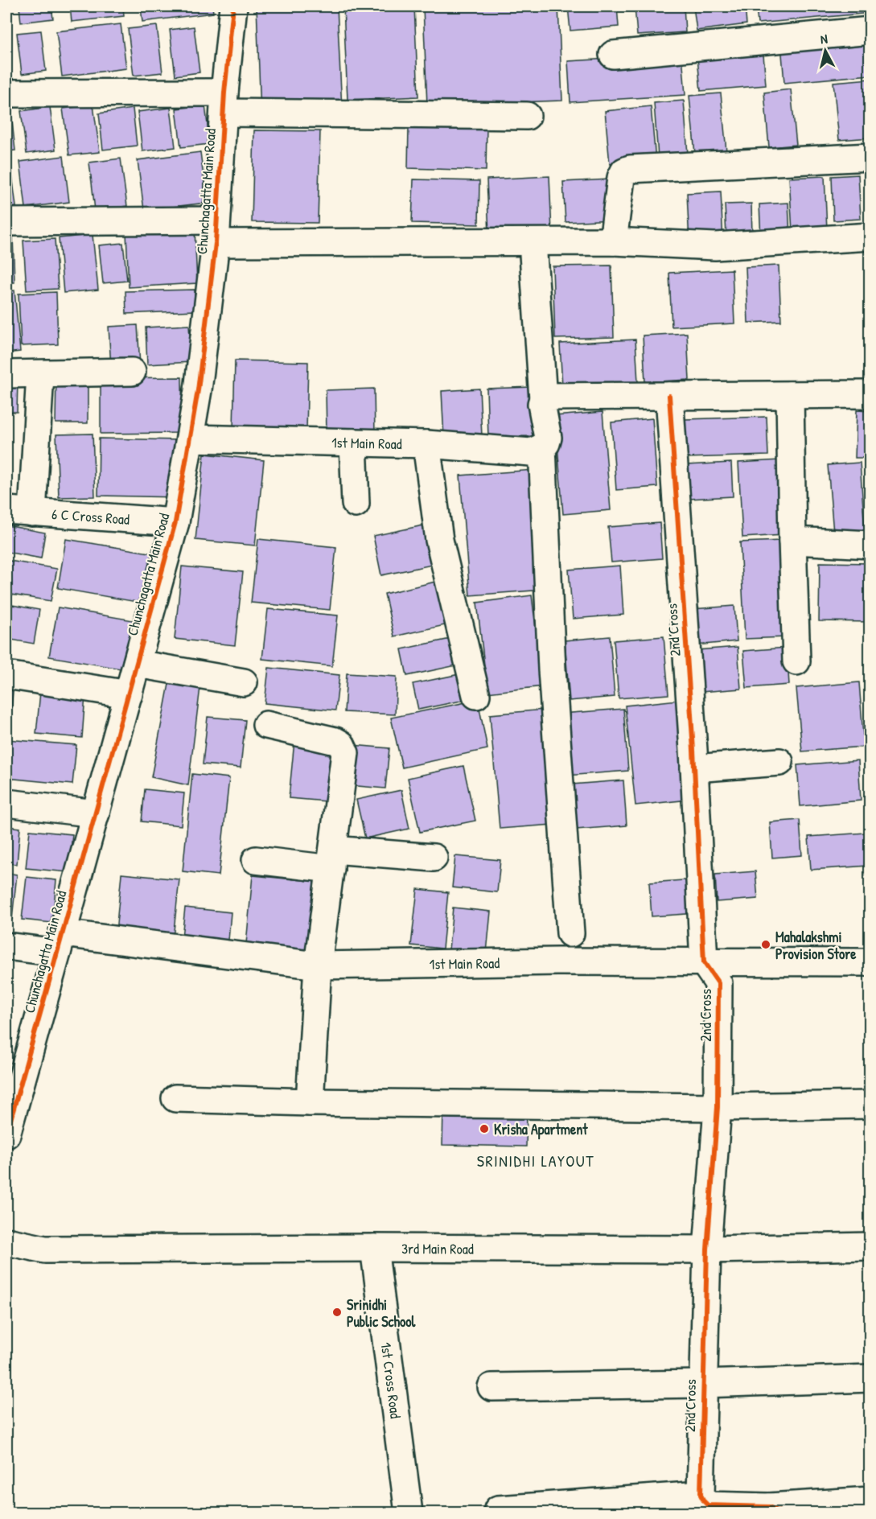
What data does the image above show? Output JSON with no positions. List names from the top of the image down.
{
  "streets": {
    "street": [
      "Chunchagatta Main Road",
      "1st Main Road",
      "6 C Cross Road",
      "2nd Cross",
      "3rd Main Road",
      "1st Cross Road"
    ]
  },
  "crossings": [
    ["Chunchagatta Main Road", "1st Main Road"],
    ["Chunchagatta Main Road", "6 C Cross Road"],
    ["1st Main Road", "2nd Cross"],
    ["2nd Cross", "3rd Main Road"],
    ["3rd Main Road", "1st Cross Road"]
  ],
  "districts": ["SRINIDHI LAYOUT"],
  "places": ["Mahalakshmi Provision Store", "Krisha Apartment", "Srinidhi Public School"],
  "north": "top"
}
